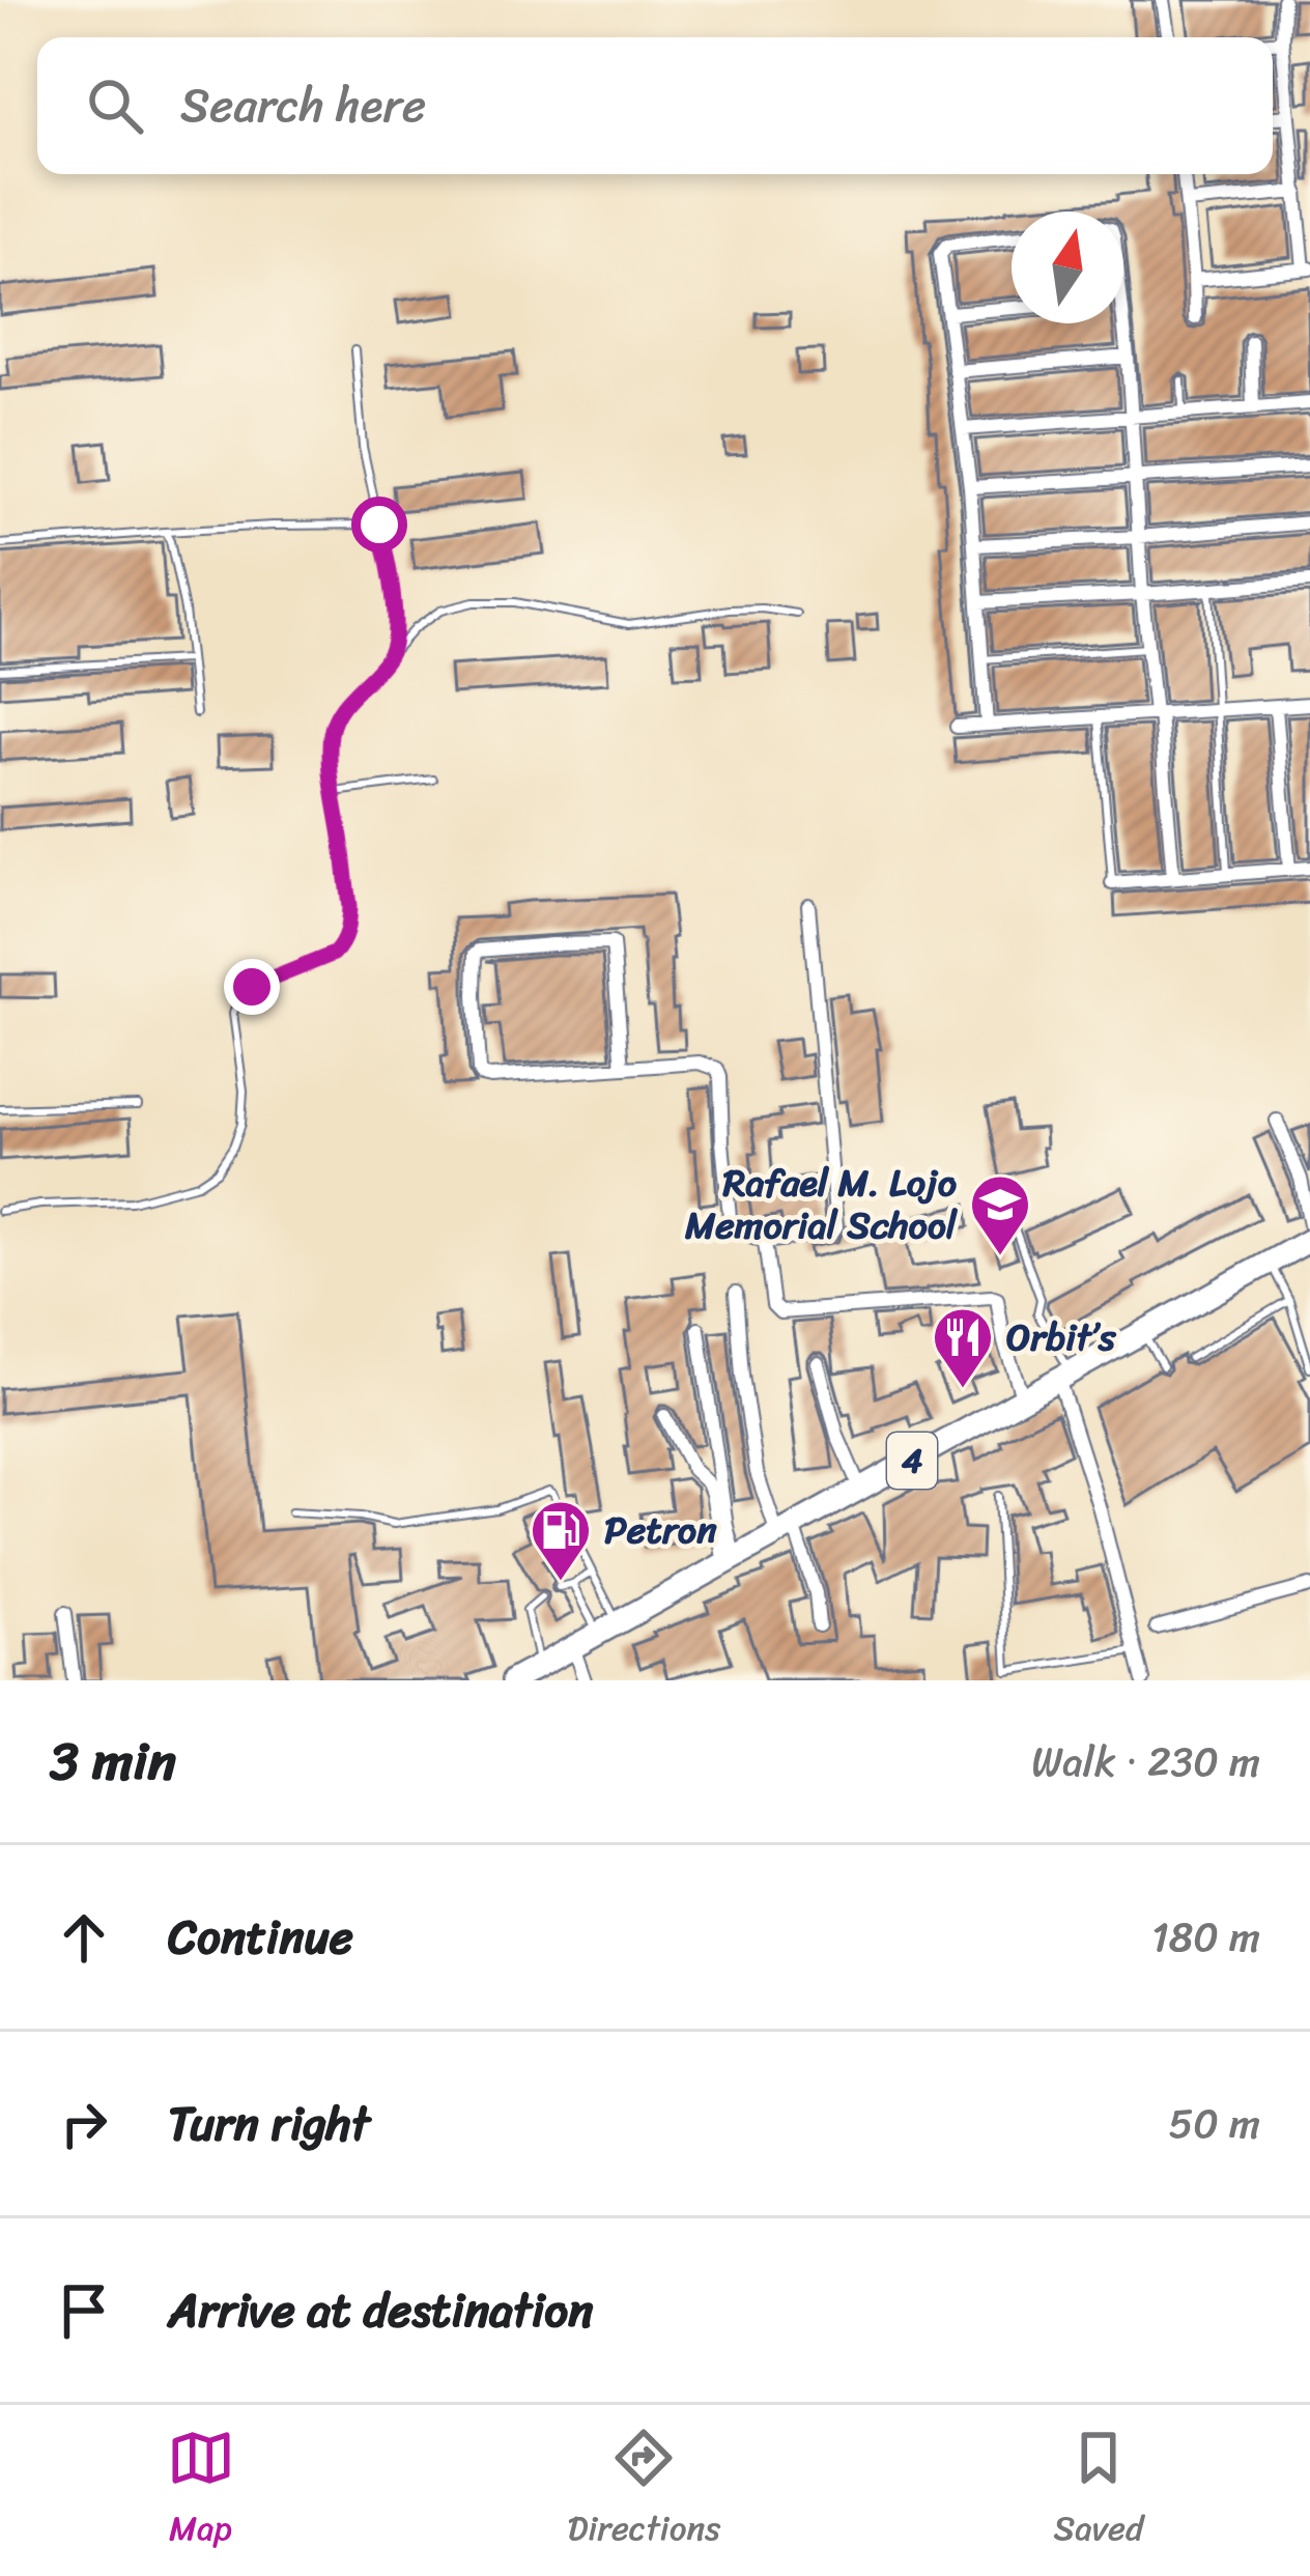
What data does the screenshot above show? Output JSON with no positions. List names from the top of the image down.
{
  "streets": {
    "highway": ["4"]
  },
  "places": {
    "school or university": ["Rafael M. Lojo Memorial School"],
    "restaurant": ["Orbit’s"],
    "fuel station": ["Petron"]
  },
  "north": "top",
  "page": {
    "search": "Search here",
    "heading": ["3 min", "Walk · 230 m"],
    "list": [
      ["Continue", "180 m"],
      ["Turn right", "50 m"],
      "Arrive at destination"
    ],
    "nav": ["Map", "Directions", "Saved"]
  }
}
